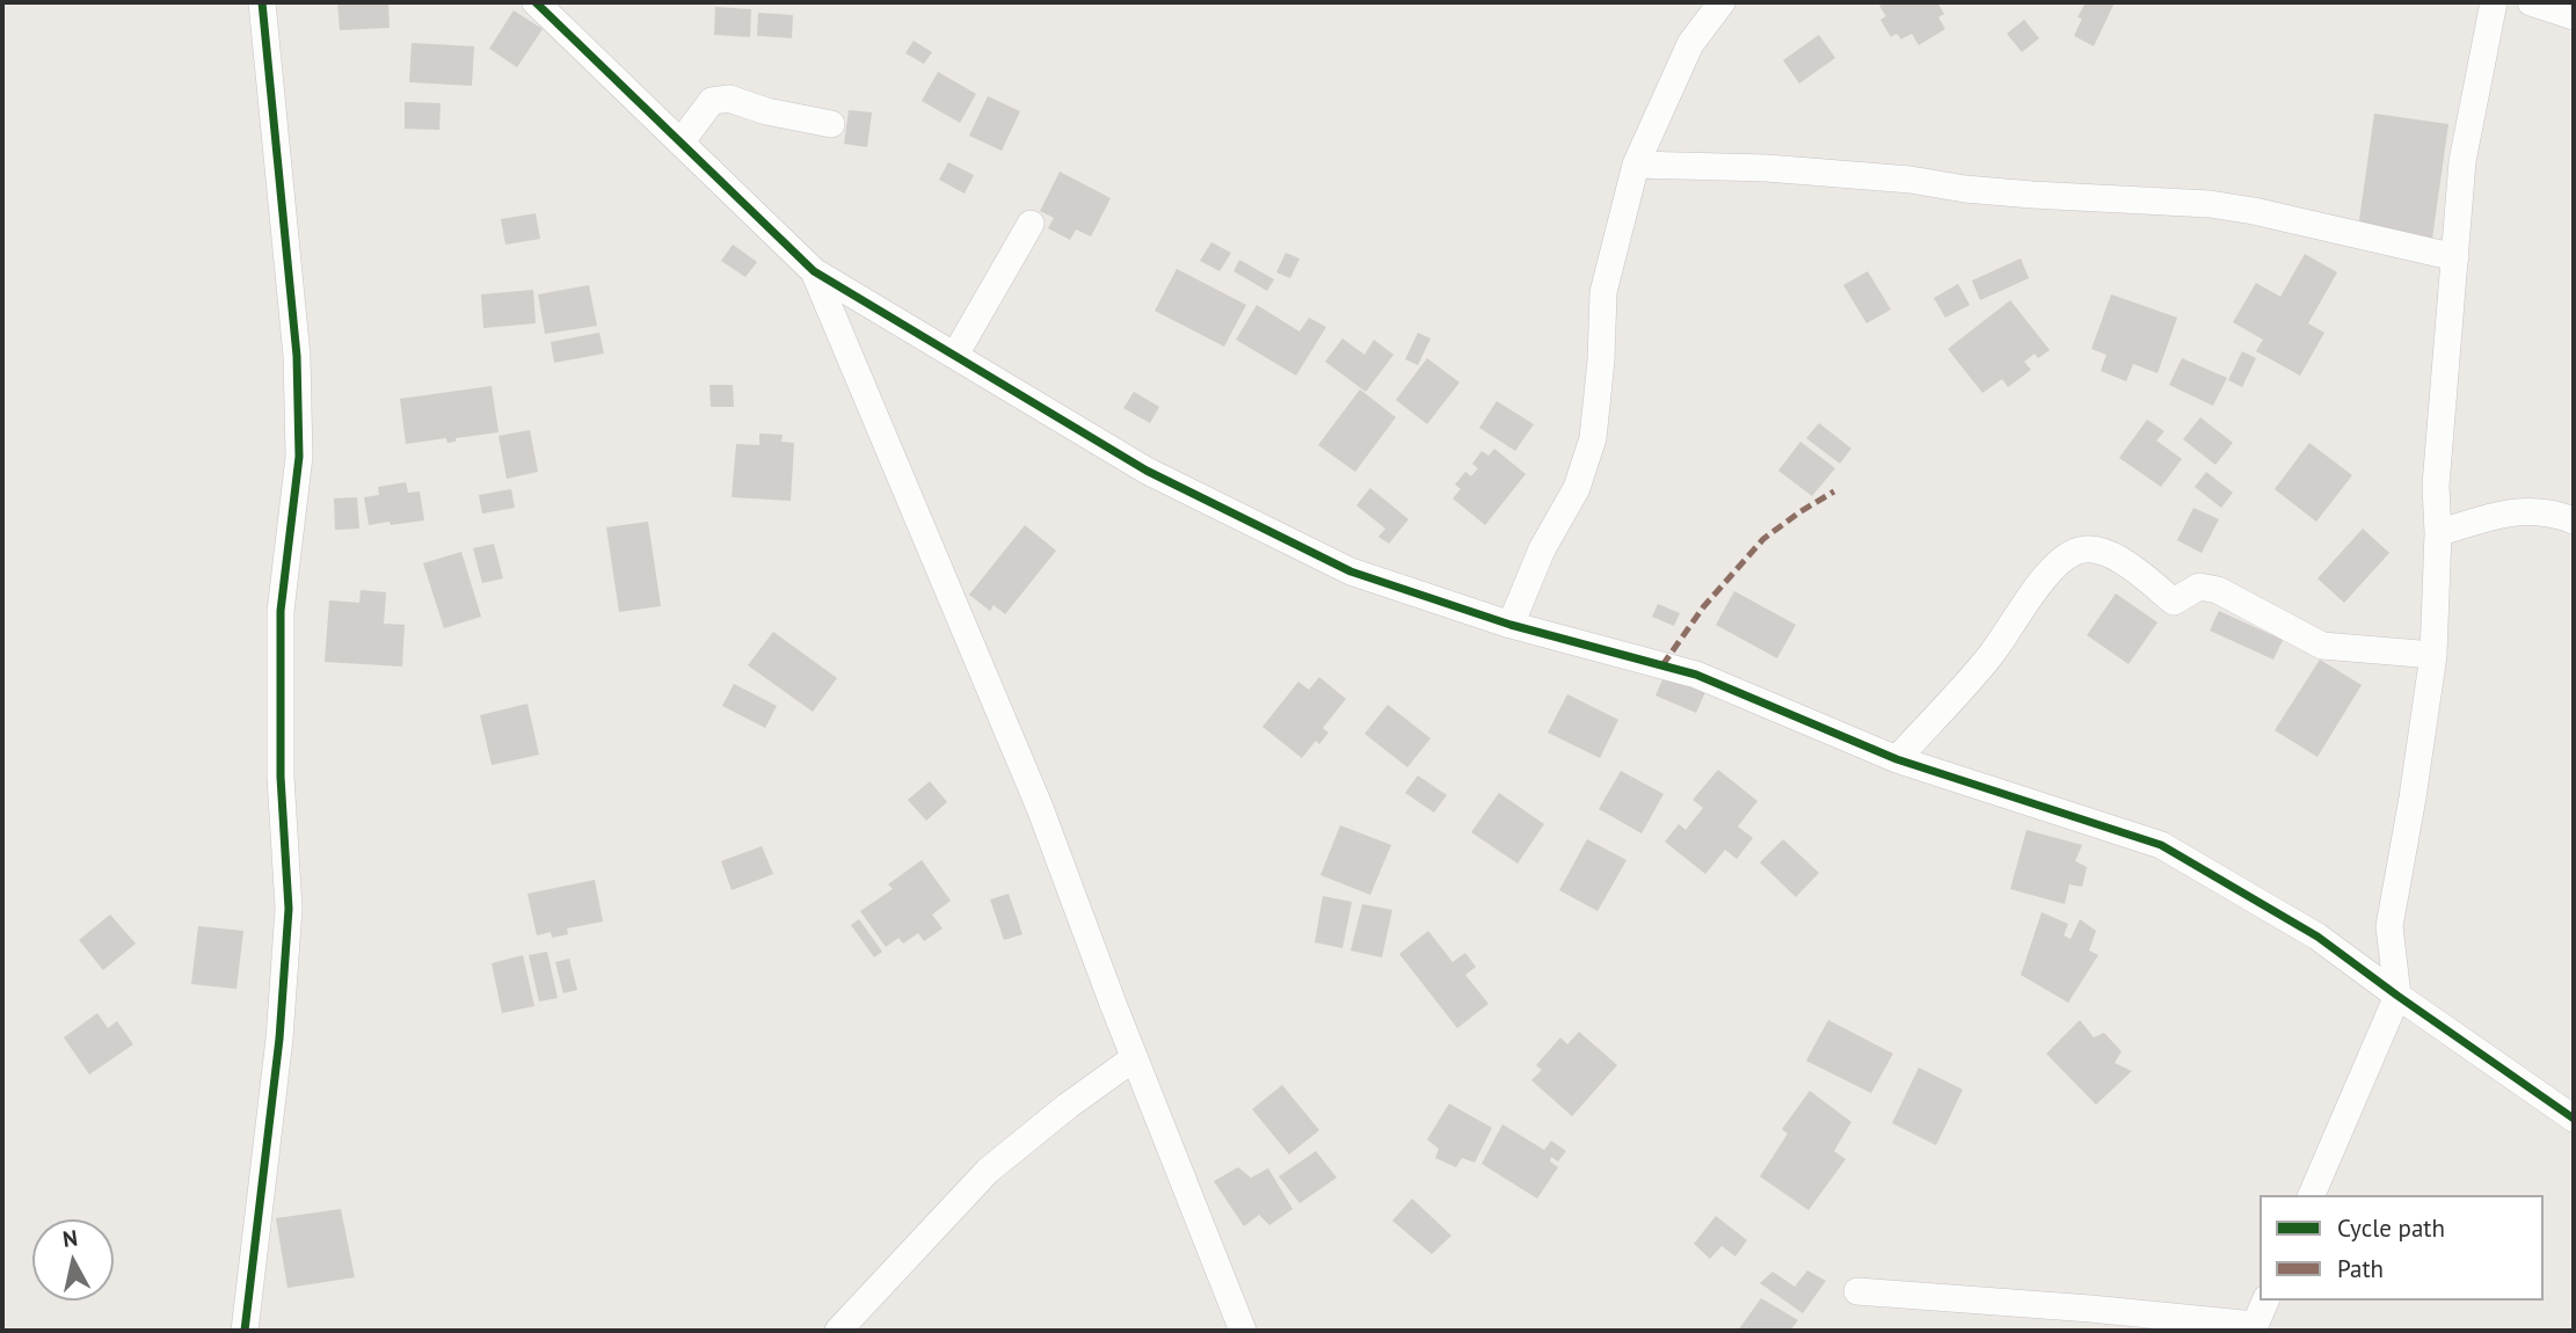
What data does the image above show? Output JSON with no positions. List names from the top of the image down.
{
  "legend": ["Cycle path", "Path"],
  "north": "top"
}
